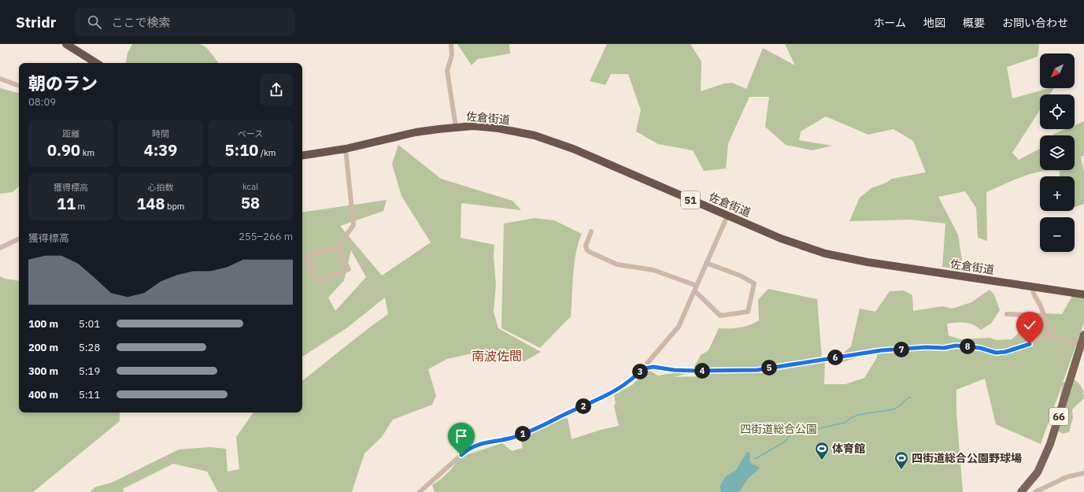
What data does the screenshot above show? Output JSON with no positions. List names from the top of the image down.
{
  "streets": {
    "highway": ["佐倉街道", "51"],
    "main road": ["66"]
  },
  "districts": ["南波佐間"],
  "parks": ["四街道総合公園"],
  "places": {
    "sports": ["体育館", "四街道総合公園野球場"]
  },
  "north": "bottom left",
  "page": {
    "header": "Stridr",
    "search": "ここで検索",
    "nav": [
      "ホーム",
      "地図",
      "概要",
      "お問い合わせ"
    ],
    "map_buttons": ["+", "−"],
    "heading": ["朝のラン", "08:09"],
    "stats": [
      ["距離", "0.90 km"],
      ["時間", "4:39"],
      ["ペース", "5:10 /km"],
      ["獲得標高", "11 m"],
      ["心拍数", "148 bpm"],
      ["kcal", "58"]
    ],
    "chart": ["獲得標高", "255–266 m"],
    "list": [
      {
        "name": "100 m",
        "note": "5:01"
      },
      {
        "name": "200 m",
        "note": "5:28"
      },
      {
        "name": "300 m",
        "note": "5:19"
      },
      {
        "name": "400 m",
        "note": "5:11"
      }
    ],
    "pins": [
      "8",
      "7",
      "6",
      "5",
      "4",
      "3",
      "2",
      "1"
    ]
  }
}
